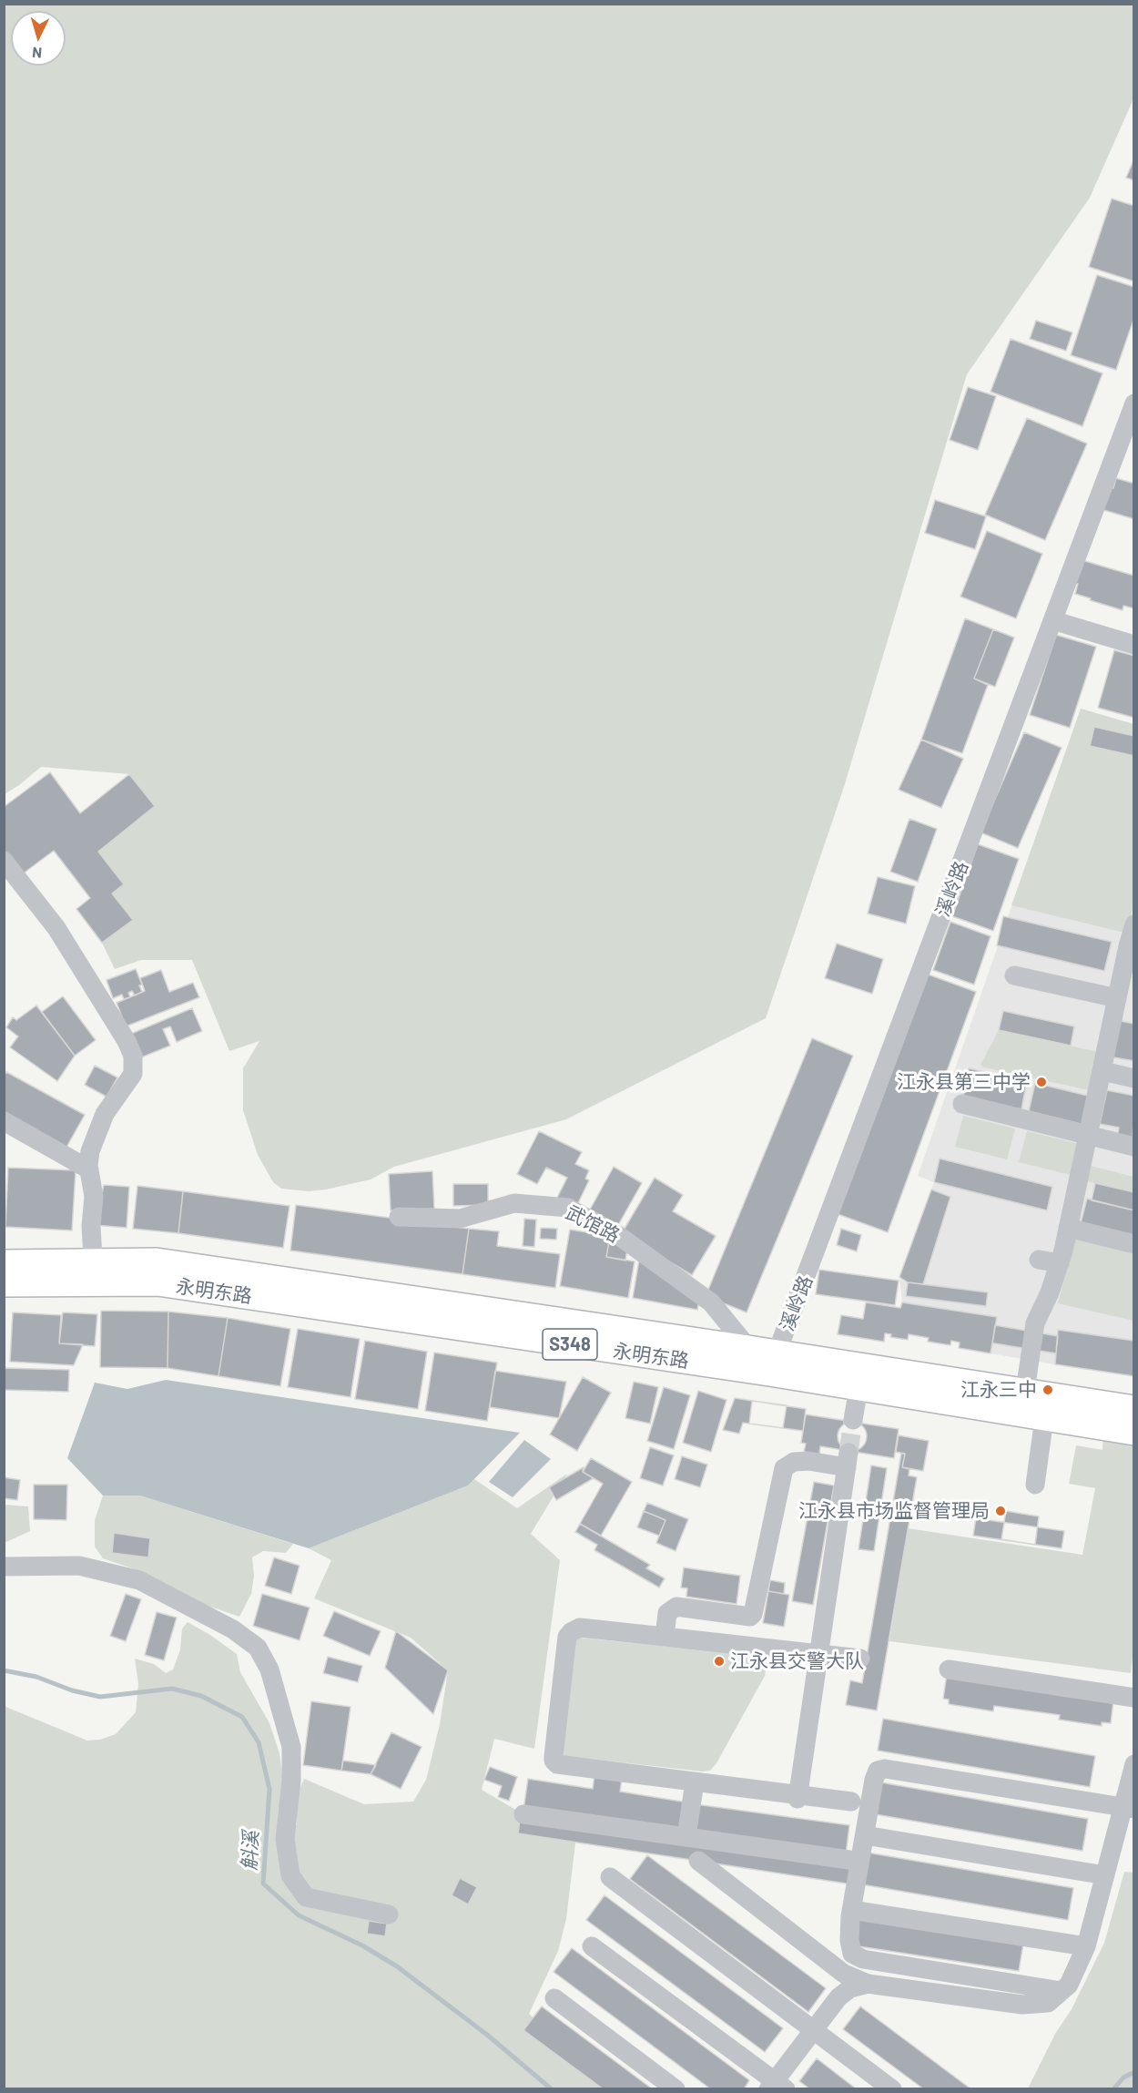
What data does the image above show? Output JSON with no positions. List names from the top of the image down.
{
  "streets": {
    "main road": ["永明东路", "S348"],
    "street": ["溪岭路", "武馆路"]
  },
  "crossings": [
    ["溪岭路", "永明东路"],
    ["武馆路", "永明东路"]
  ],
  "water": ["斛溪"],
  "places": [
    "江永县第三中学",
    "江永三中",
    "江永县市场监督管理局",
    "江永县交警大队"
  ],
  "north": "bottom"
}
